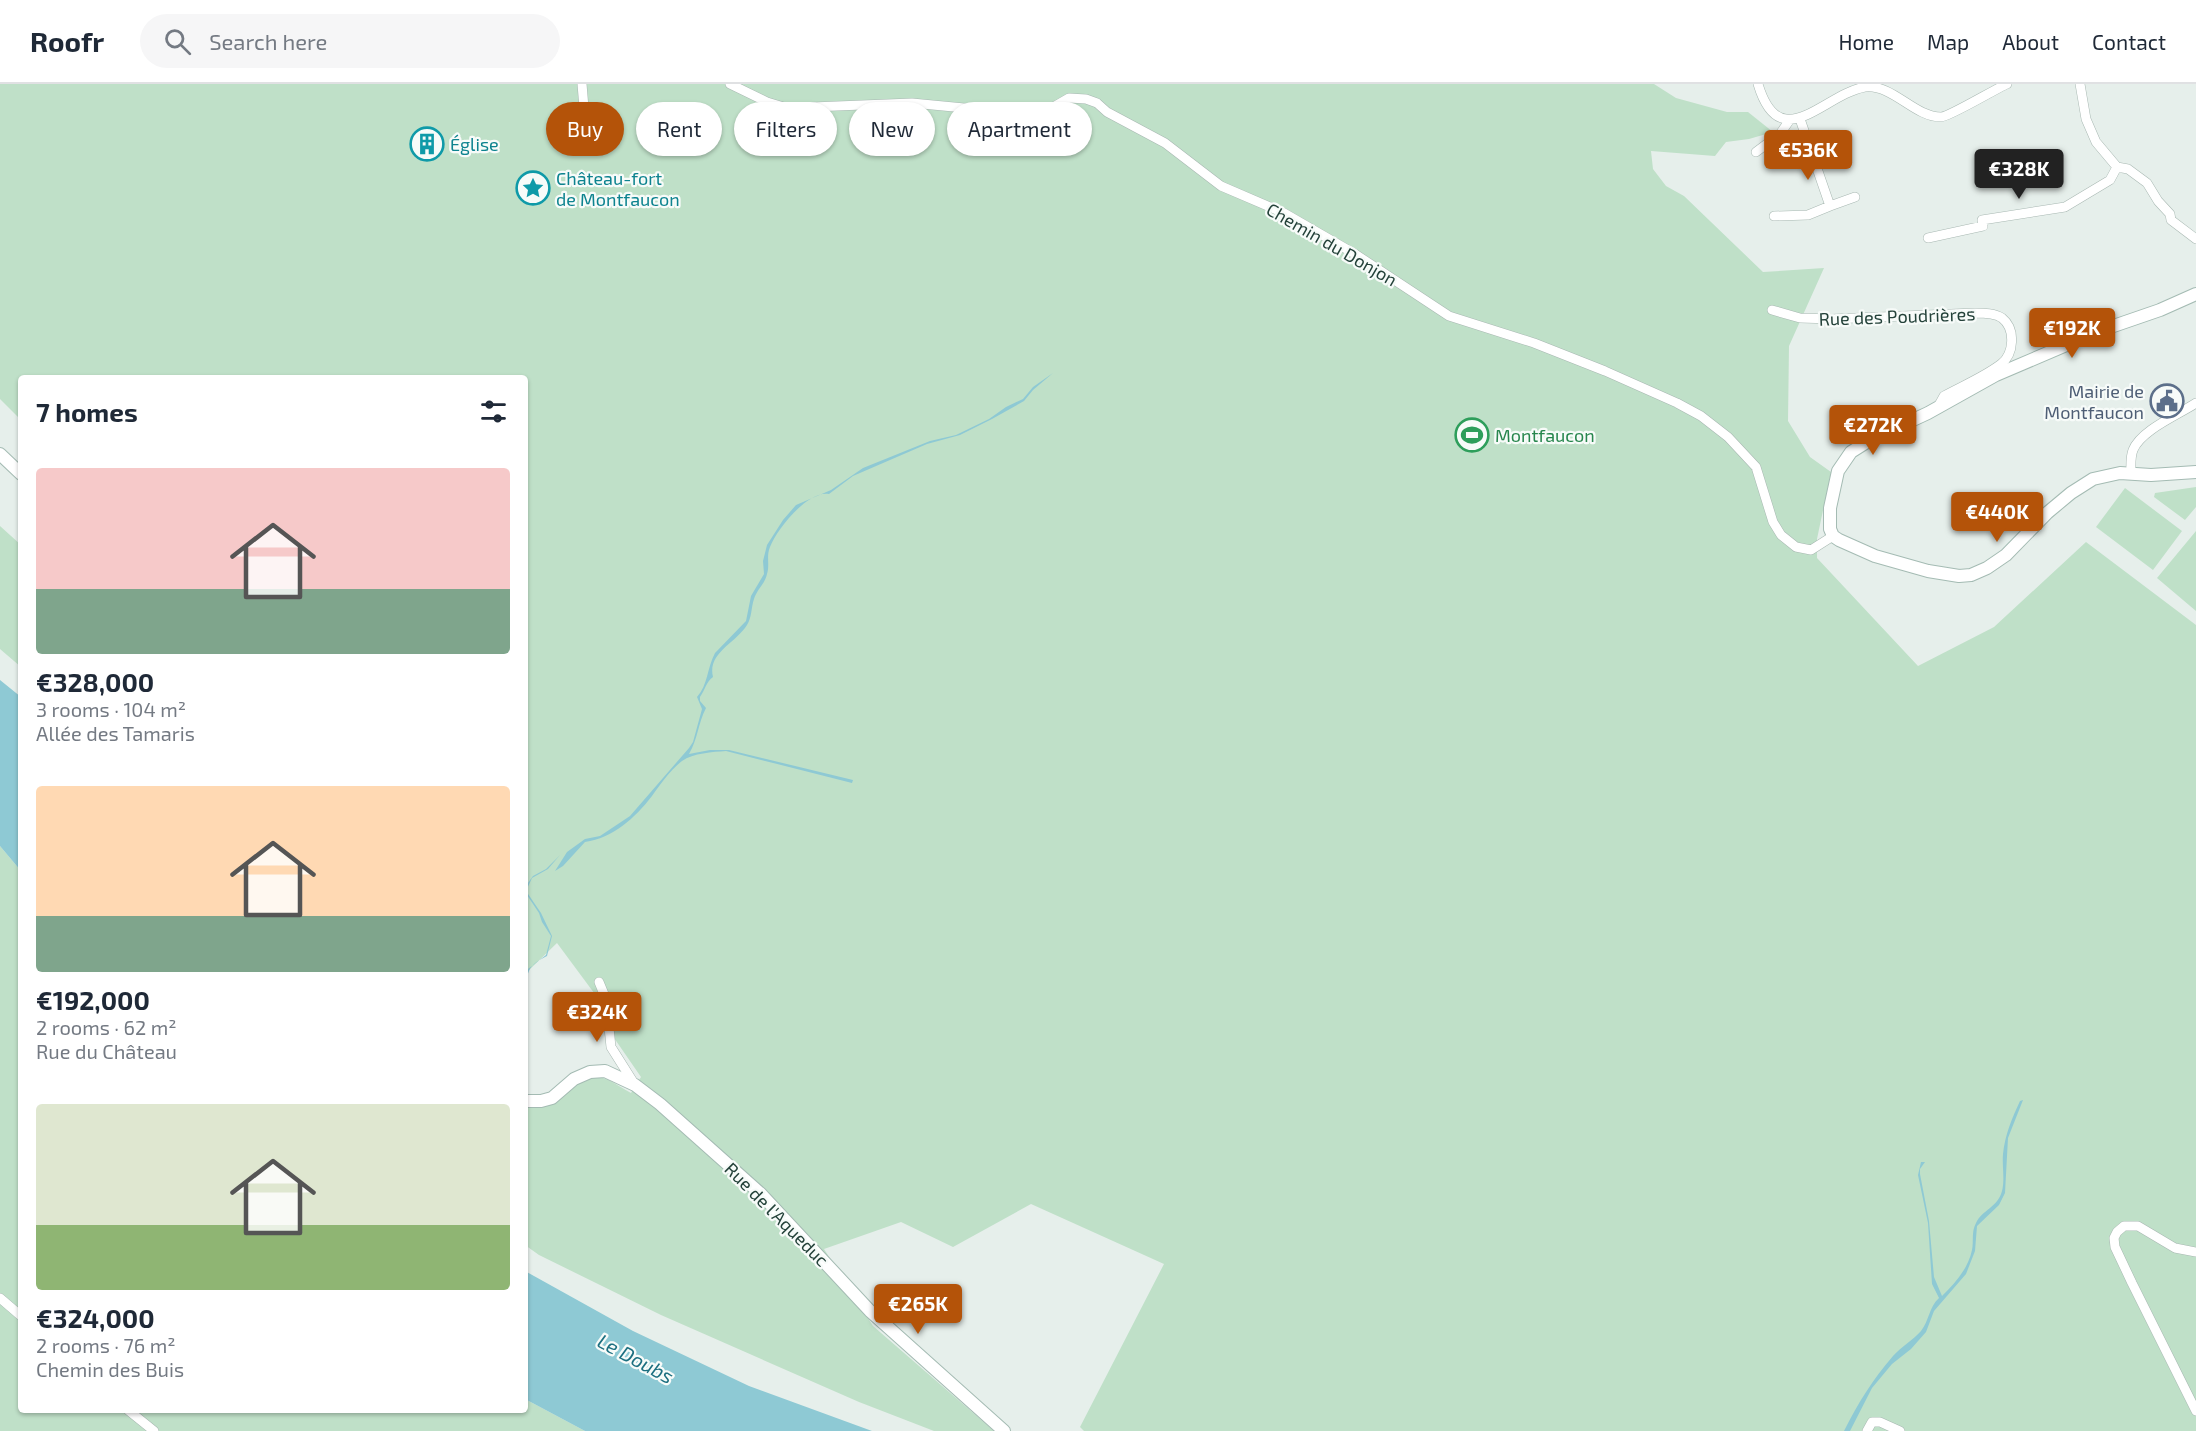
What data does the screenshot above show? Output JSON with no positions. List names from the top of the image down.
{
  "streets": {
    "street": ["Chemin du Donjon", "Rue des Poudrières", "Rue de l'Aqueduc"]
  },
  "water": ["Le Doubs"],
  "places": {
    "building": ["Église"],
    "place": ["Château-fort de Montfaucon"],
    "public building": ["Mairie de Montfaucon"],
    "sports": ["Montfaucon"]
  },
  "page": {
    "header": "Roofr",
    "search": "Search here",
    "nav": [
      "Home",
      "Map",
      "About",
      "Contact"
    ],
    "chip": [
      "Buy",
      "Rent",
      "Filters",
      "New",
      "Apartment"
    ],
    "price": [
      "€536K",
      "€328K",
      "€192K",
      "€272K",
      "€440K",
      "€324K",
      "€265K"
    ],
    "heading": "7 homes",
    "list": [
      {
        "name": "€328,000",
        "note": "3 rooms · 104 m² · Allée des Tamaris"
      },
      {
        "name": "€192,000",
        "note": "2 rooms · 62 m² · Rue du Château"
      },
      {
        "name": "€324,000",
        "note": "2 rooms · 76 m² · Chemin des Buis"
      }
    ]
  }
}
